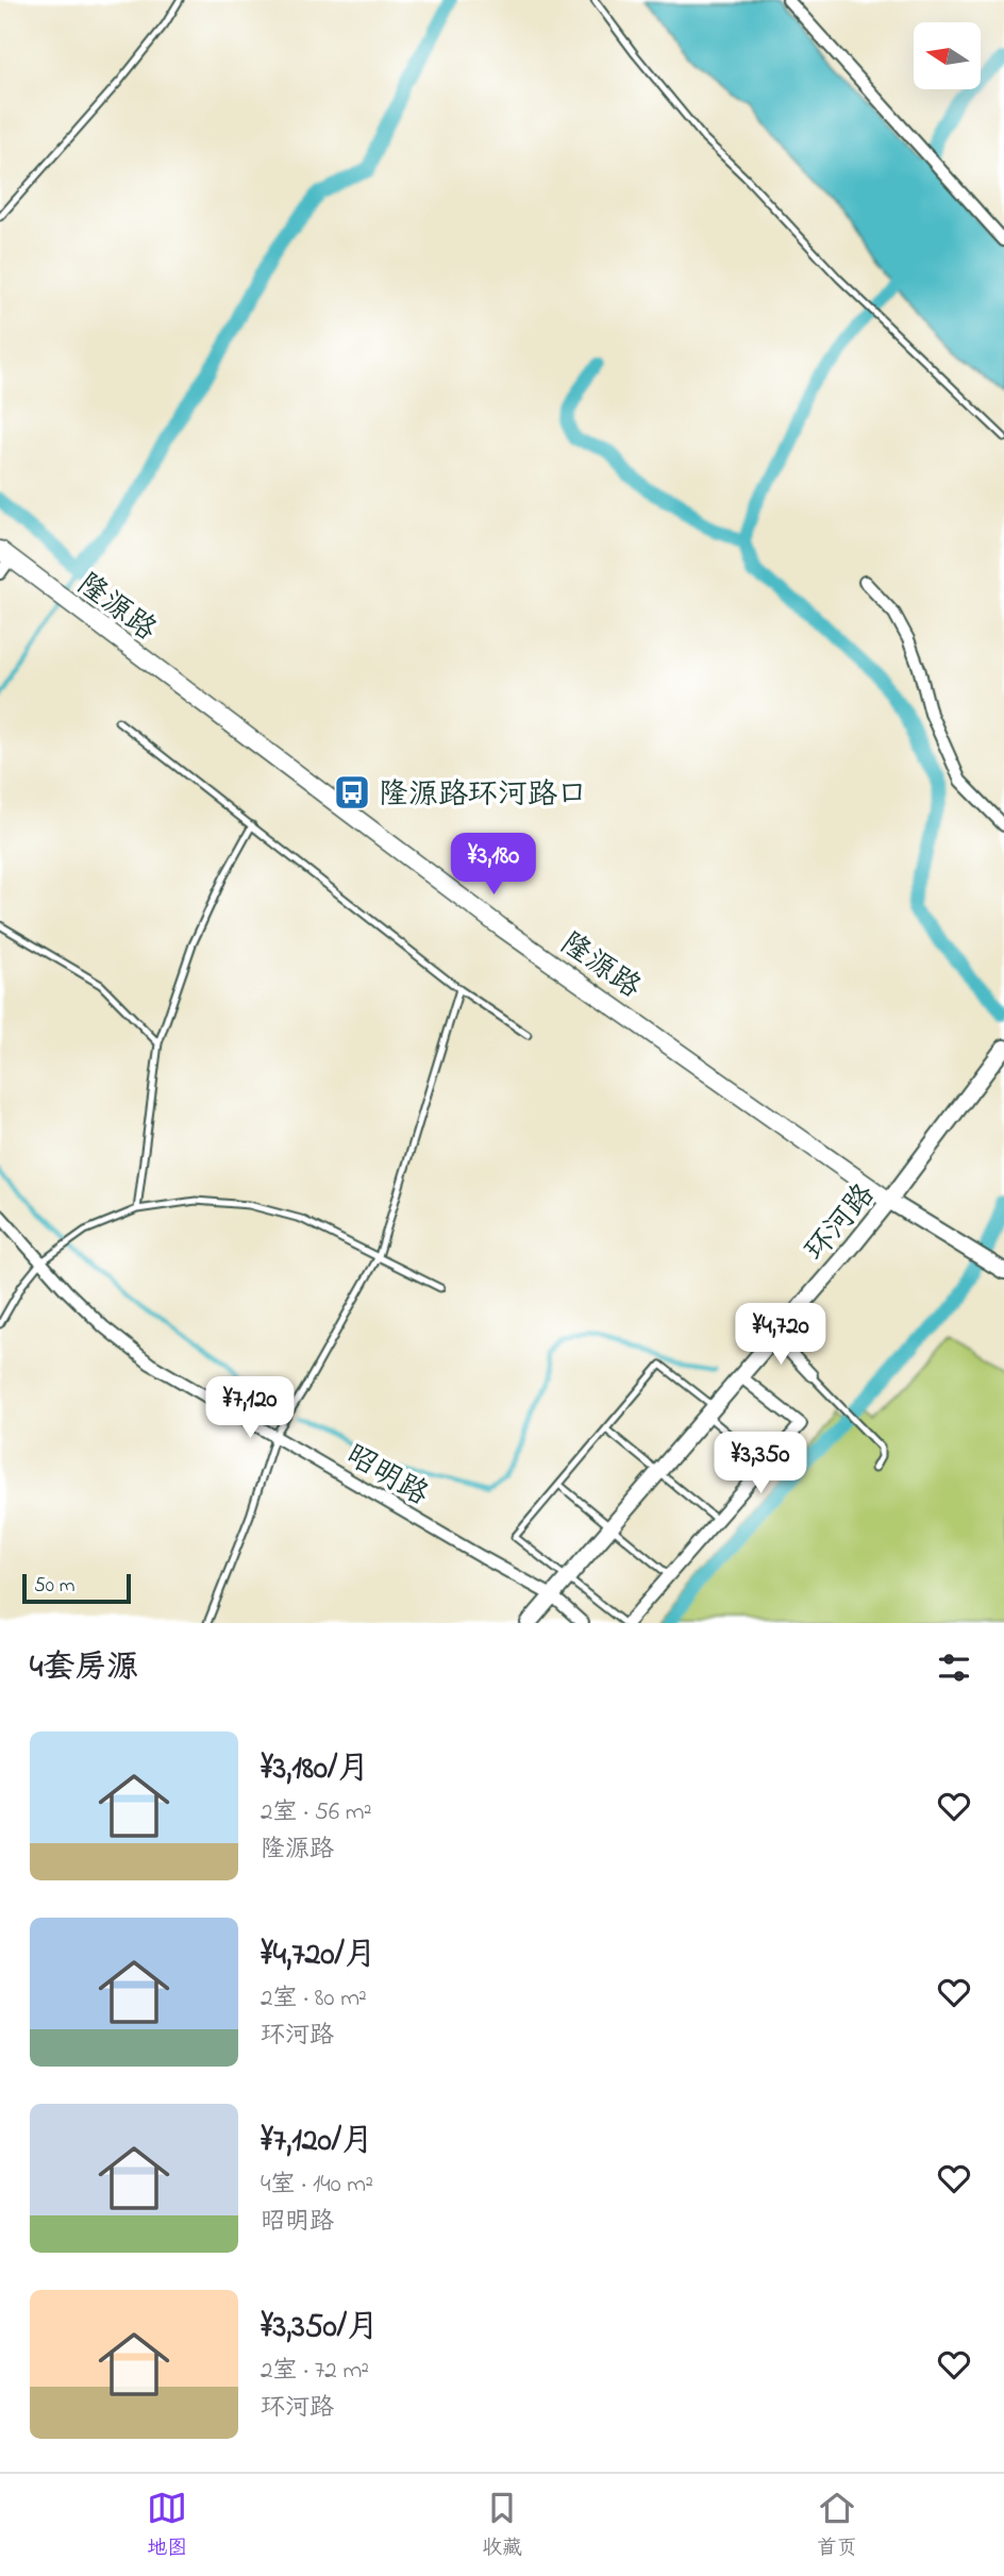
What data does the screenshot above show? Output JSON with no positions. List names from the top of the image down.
{
  "streets": {
    "main road": ["隆源路"],
    "street": ["环河路", "昭明路"]
  },
  "crossings": [
    ["隆源路", "环河路"],
    ["环河路", "昭明路"]
  ],
  "places": {
    "bus stop": ["隆源路环河路口"]
  },
  "scale_bar": "50 m",
  "north": "left",
  "page": {
    "price": [
      "¥3,180",
      "¥4,720",
      "¥7,120",
      "¥3,350"
    ],
    "scale": "50 m",
    "heading": "4套房源",
    "list": [
      {
        "name": "¥3,180/月",
        "note": "2室 · 56 m² · 隆源路"
      },
      {
        "name": "¥4,720/月",
        "note": "2室 · 80 m² · 环河路"
      },
      {
        "name": "¥7,120/月",
        "note": "4室 · 140 m² · 昭明路"
      },
      {
        "name": "¥3,350/月",
        "note": "2室 · 72 m² · 环河路"
      }
    ],
    "tabs": ["地图", "收藏", "首页"]
  }
}
